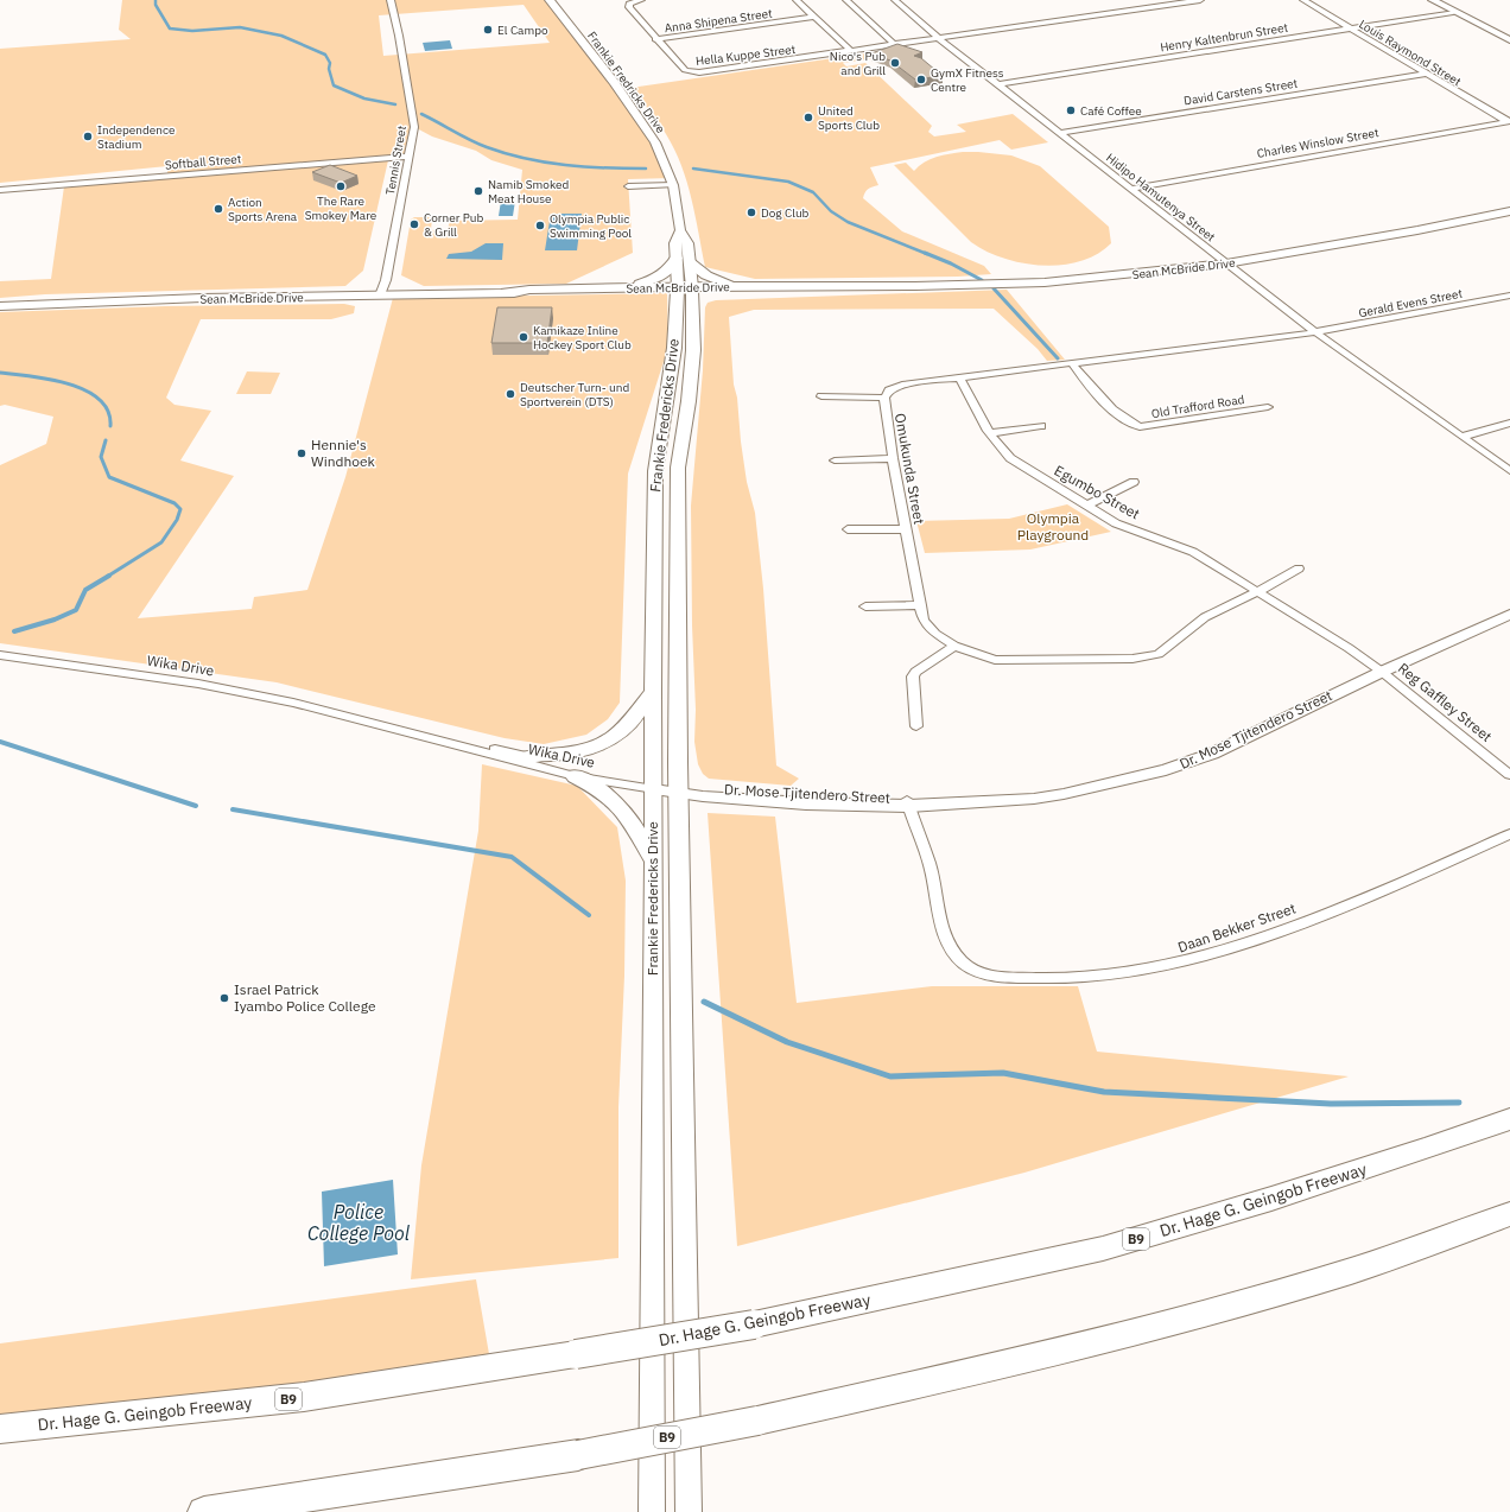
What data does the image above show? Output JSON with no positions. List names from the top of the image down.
{
  "streets": {
    "highway": ["Dr. Hage G. Geingob Freeway", "B9"],
    "main road": ["Sean McBride Drive", "Frankie Fredericks Drive"],
    "street": [
      "Anna Shipena Street",
      "Henry Kaltenbrun Street",
      "Louis Raymond Street",
      "Hella Kuppe Street",
      "Frankie Fredricks Drive",
      "David Carstens Street",
      "Charles Winslow Street",
      "Tennis Street",
      "Softball Street",
      "Hidipo Hamutenya Street",
      "Gerald Evens Street",
      "Old Trafford Road",
      "Omukunda Street",
      "Egumbo Street",
      "Wika Drive",
      "Reg Gaffley Street",
      "Dr. Mose Tjitendero Street",
      "Daan Bekker Street"
    ]
  },
  "crossings": [
    ["Anna Shipena Street", "Hella Kuppe Street"],
    ["Henry Kaltenbrun Street", "Louis Raymond Street"],
    ["Henry Kaltenbrun Street", "Hidipo Hamutenya Street"],
    ["Louis Raymond Street", "David Carstens Street"],
    ["Louis Raymond Street", "Charles Winslow Street"],
    ["Hella Kuppe Street", "Hidipo Hamutenya Street"],
    ["Frankie Fredricks Drive", "Sean McBride Drive"],
    ["Frankie Fredricks Drive", "Frankie Fredericks Drive"],
    ["David Carstens Street", "Hidipo Hamutenya Street"],
    ["Charles Winslow Street", "Hidipo Hamutenya Street"],
    ["Tennis Street", "Softball Street"],
    ["Tennis Street", "Sean McBride Drive"],
    ["Hidipo Hamutenya Street", "Sean McBride Drive"],
    ["Hidipo Hamutenya Street", "Gerald Evens Street"],
    ["Hidipo Hamutenya Street", "Omukunda Street"],
    ["Sean McBride Drive", "Frankie Fredericks Drive"],
    ["Gerald Evens Street", "Omukunda Street"],
    ["Old Trafford Road", "Omukunda Street"],
    ["Frankie Fredericks Drive", "Wika Drive"],
    ["Frankie Fredericks Drive", "Dr. Mose Tjitendero Street"],
    ["Omukunda Street", "Egumbo Street"],
    ["Egumbo Street", "Reg Gaffley Street"],
    ["Egumbo Street", "Dr. Mose Tjitendero Street"],
    ["Wika Drive", "Dr. Mose Tjitendero Street"],
    ["Reg Gaffley Street", "Dr. Mose Tjitendero Street"],
    ["Dr. Mose Tjitendero Street", "Daan Bekker Street"]
  ],
  "water": ["Police College Pool"],
  "parks": ["Olympia Playground"],
  "places": [
    "El Campo",
    "Nico's Pub and Grill",
    "GymX Fitness Centre",
    "Café Coffee",
    "United Sports Club",
    "Independence Stadium",
    "The Rare Smokey Mare",
    "Namib Smoked Meat House",
    "Action Sports Arena",
    "Dog Club",
    "Corner Pub & Grill",
    "Olympia Public Swimming Pool",
    "Kamikaze Inline Hockey Sport Club",
    "Deutscher Turn- und Sportverein (DTS)",
    "Hennie's Windhoek",
    "Israel Patrick Iyambo Police College"
  ]
}
